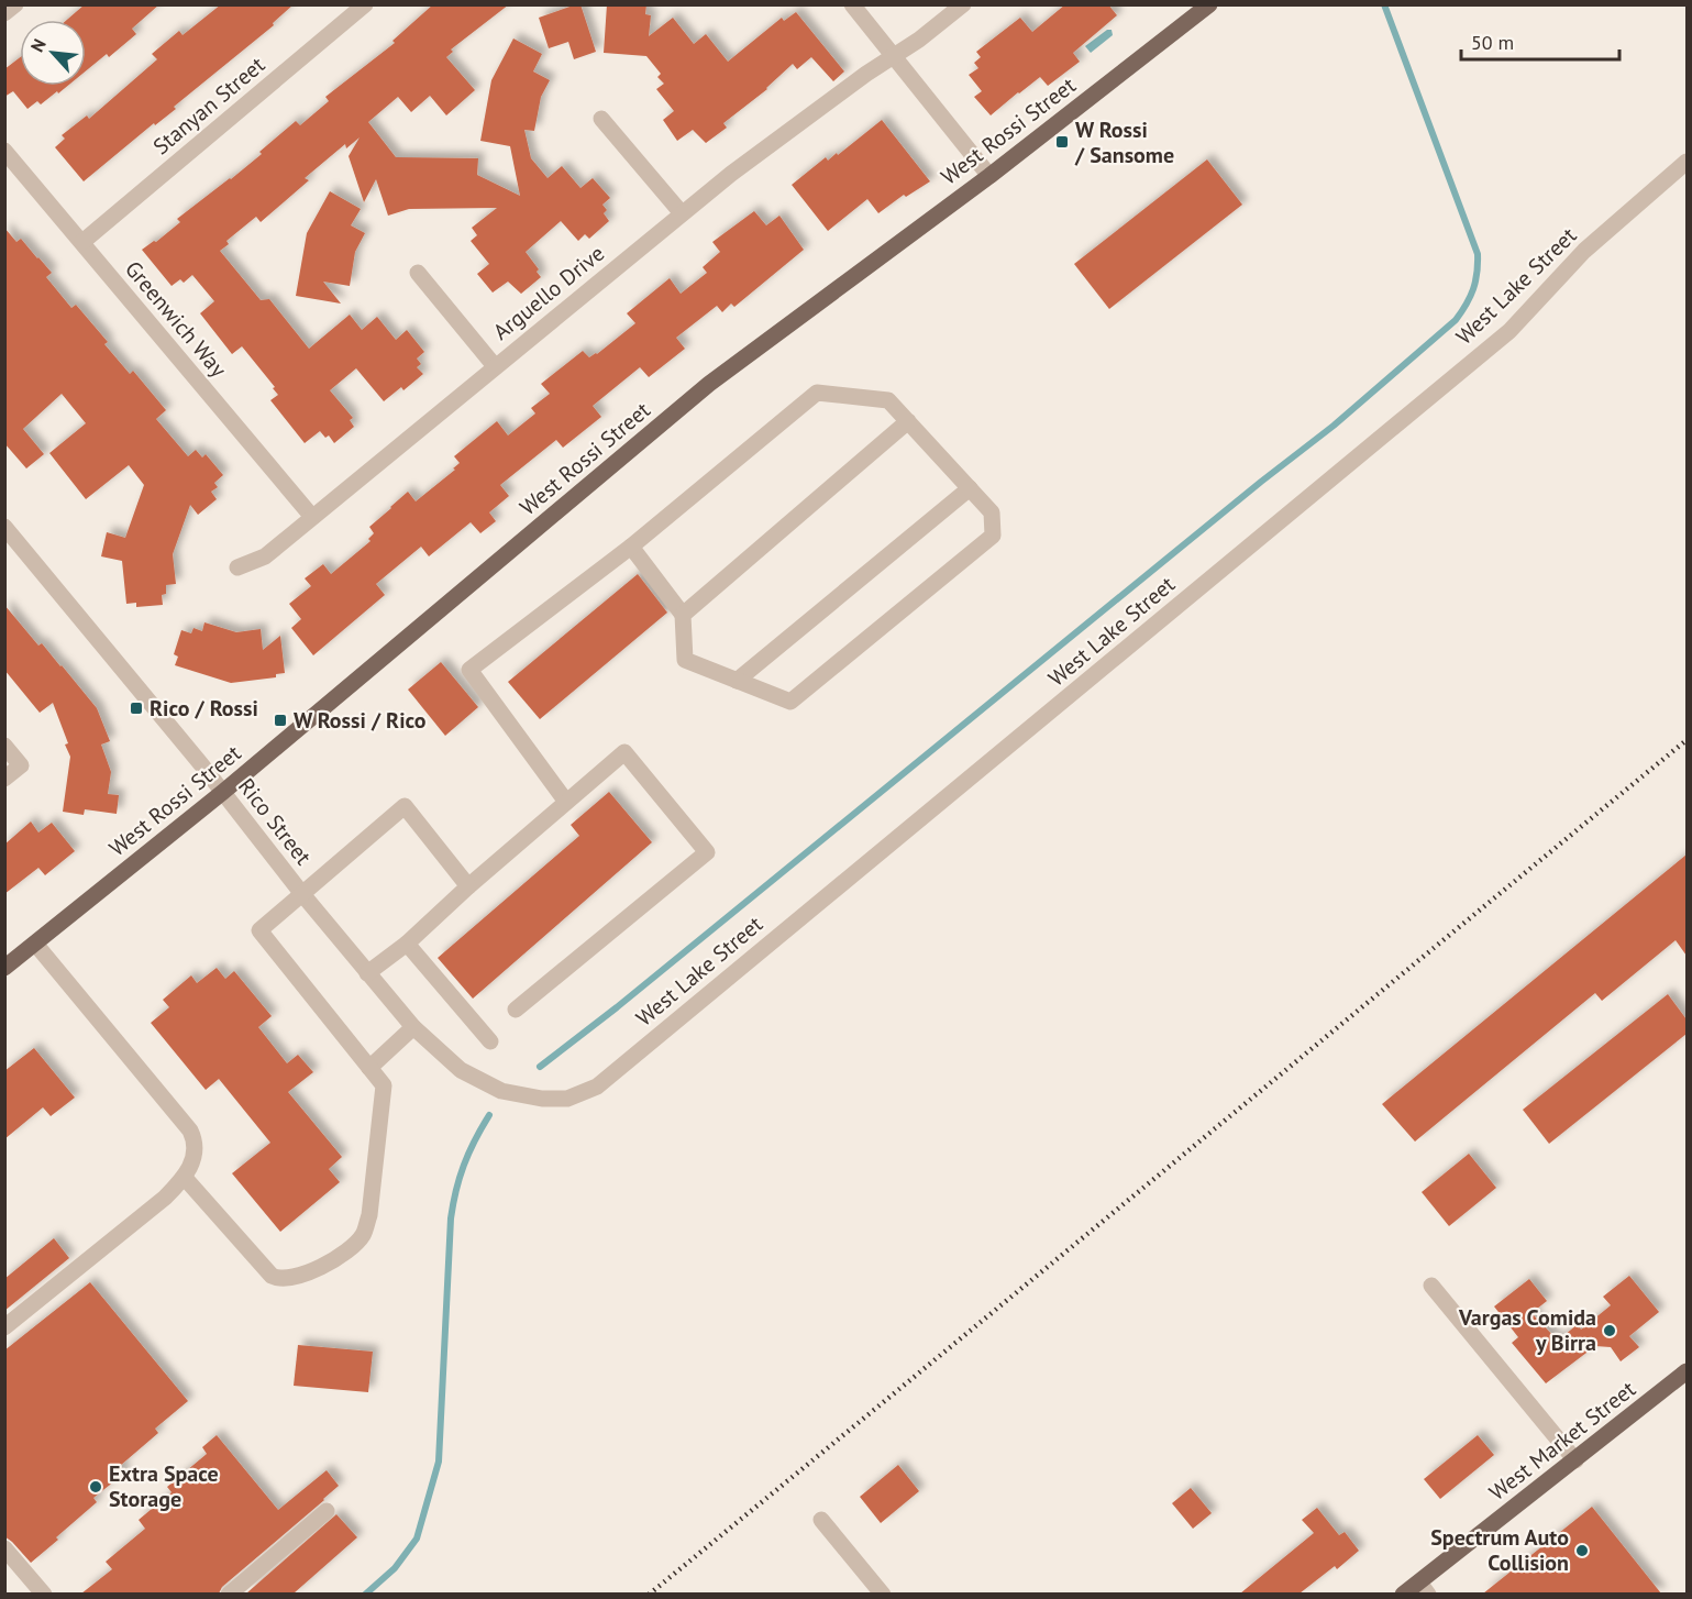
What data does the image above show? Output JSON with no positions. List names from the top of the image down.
{
  "streets": {
    "main road": ["West Rossi Street", "West Market Street"],
    "street": [
      "Stanyan Street",
      "West Lake Street",
      "Arguello Drive",
      "Greenwich Way",
      "Rico Street"
    ]
  },
  "crossings": [
    ["Stanyan Street", "Greenwich Way"],
    ["West Rossi Street", "Rico Street"],
    ["West Lake Street", "Rico Street"],
    ["Arguello Drive", "Greenwich Way"]
  ],
  "places": {
    "transit": ["W Rossi / Sansome", "Rico / Rossi", "W Rossi / Rico"],
    "other": ["Vargas Comida y Birra", "Extra Space Storage", "Spectrum Auto Collision"]
  },
  "scale_bar": "50 m",
  "north": "top left"
}
